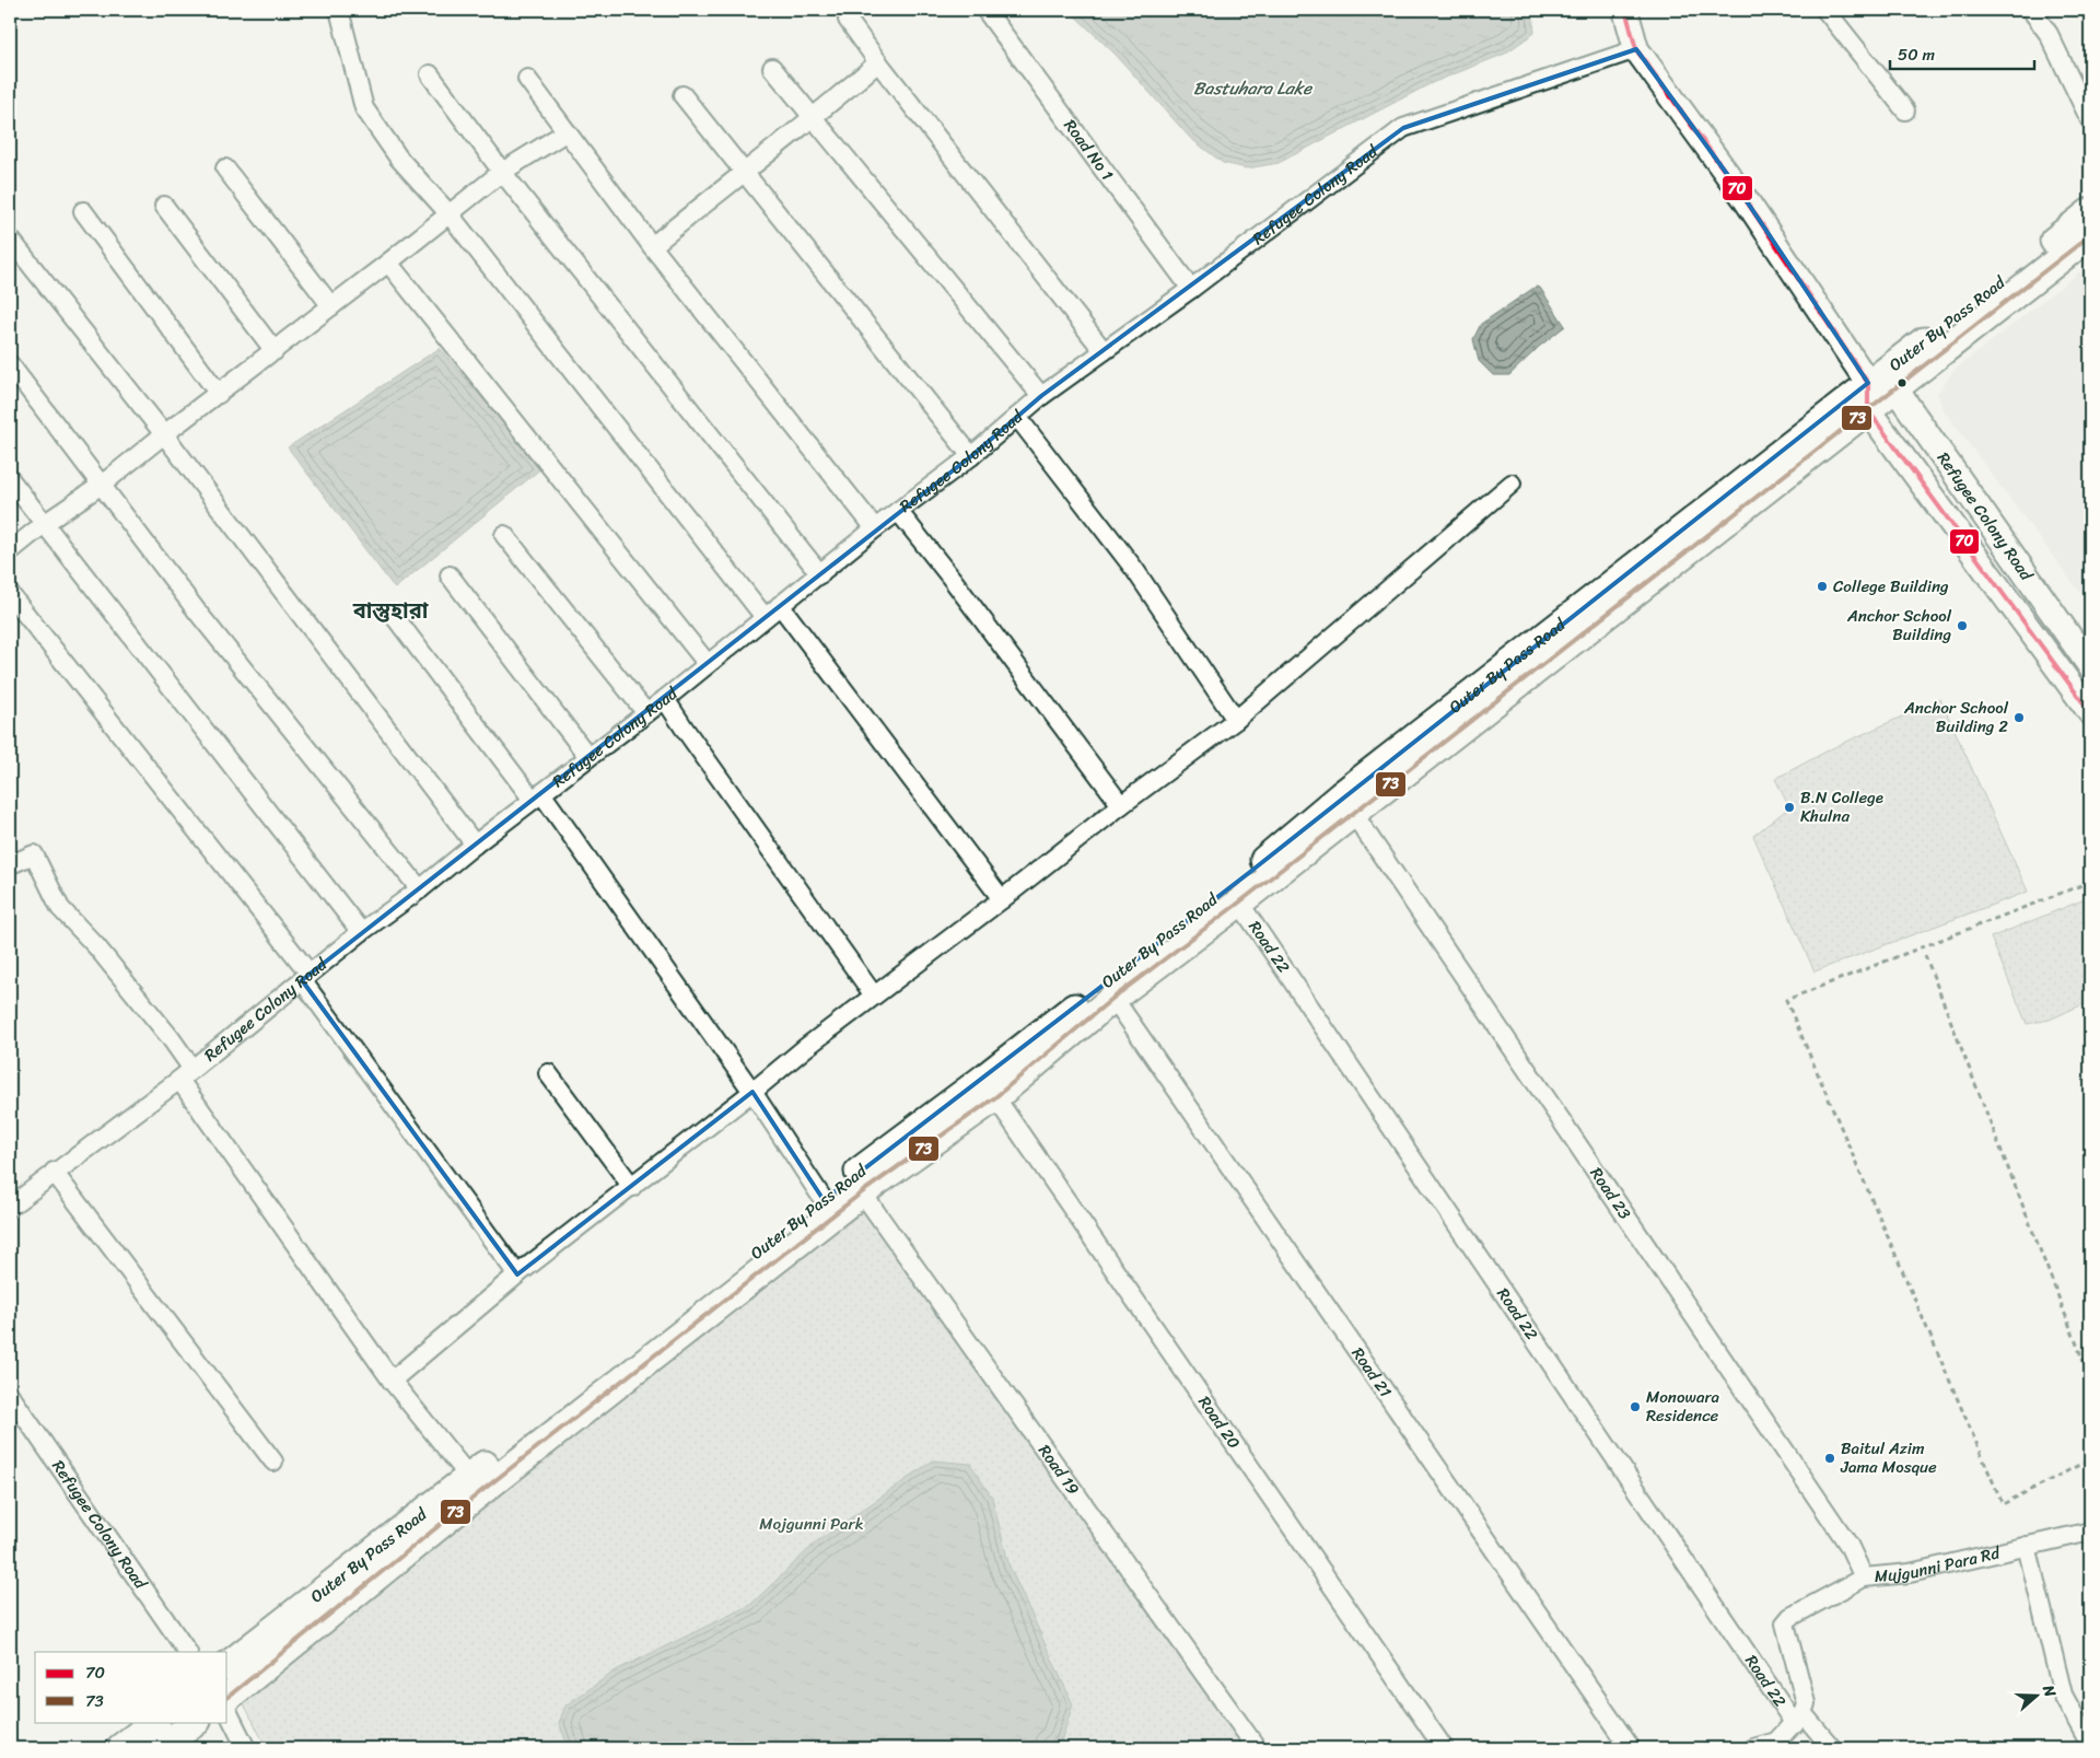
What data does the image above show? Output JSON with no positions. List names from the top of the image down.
{
  "streets": {
    "main road": ["Refugee Colony Road", "Outer By Pass Road"],
    "street": [
      "Road No 1",
      "Road 22",
      "Road 23",
      "Road 21",
      "Road 20",
      "Road 19",
      "Mujgunni Para Rd"
    ]
  },
  "crossings": [
    ["Road No 1", "Refugee Colony Road"],
    ["Refugee Colony Road", "Outer By Pass Road"],
    ["Outer By Pass Road", "Road 22"],
    ["Outer By Pass Road", "Road 23"],
    ["Outer By Pass Road", "Road 21"],
    ["Outer By Pass Road", "Road 20"],
    ["Outer By Pass Road", "Road 19"],
    ["Road 22", "Mujgunni Para Rd"],
    ["Road 23", "Mujgunni Para Rd"]
  ],
  "districts": ["বাস্তুহারা"],
  "water": ["Bastuhara Lake"],
  "parks": ["Mojgunni Park"],
  "places": [
    "College Building",
    "Anchor School Building",
    "Anchor School Building 2",
    "B.N College Khulna",
    "Monowara Residence",
    "Baitul Azim Jama Mosque"
  ],
  "lines": ["transit line 70", "transit line 73"],
  "legend": ["70", "73"],
  "scale_bar": "50 m",
  "north": "right"
}
